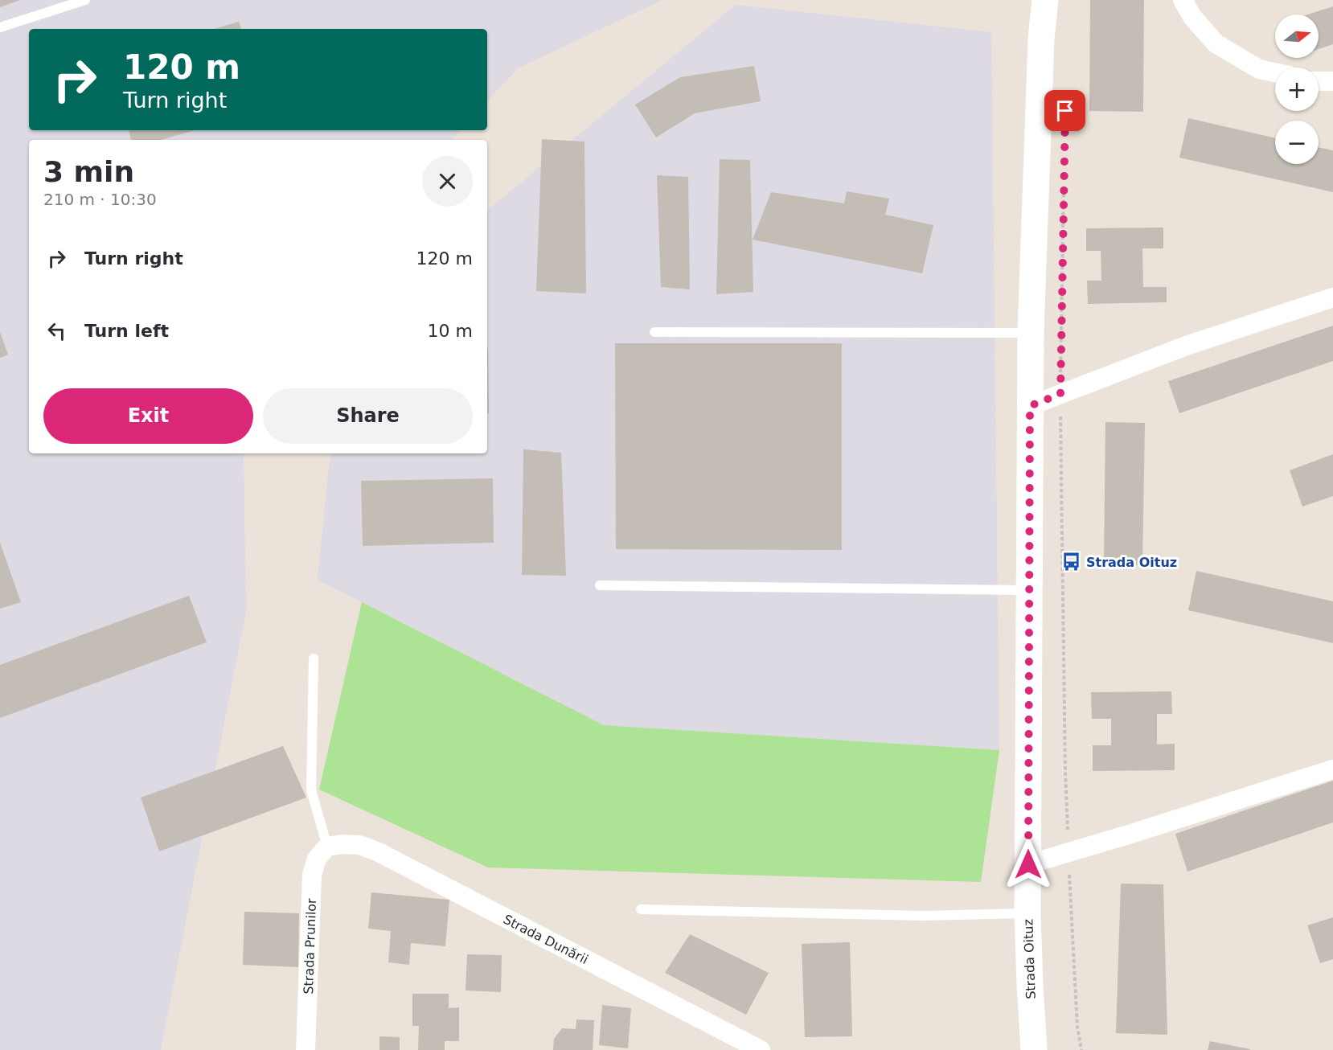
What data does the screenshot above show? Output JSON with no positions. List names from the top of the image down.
{
  "streets": {
    "street": ["Strada Dunării", "Strada Prunilor", "Strada Oituz"]
  },
  "crossings": [
    ["Strada Dunării", "Strada Prunilor"]
  ],
  "places": {
    "bus stop": ["Strada Oituz"]
  },
  "north": "right",
  "page": {
    "map_buttons": ["+", "−"],
    "turn": ["120 m", "Turn right"],
    "heading": ["3 min", "210 m · 10:30"],
    "list": [
      {
        "name": "Turn right",
        "value": "120 m"
      },
      {
        "name": "Turn left",
        "value": "10 m"
      }
    ],
    "buttons": ["Exit", "Share"]
  }
}
